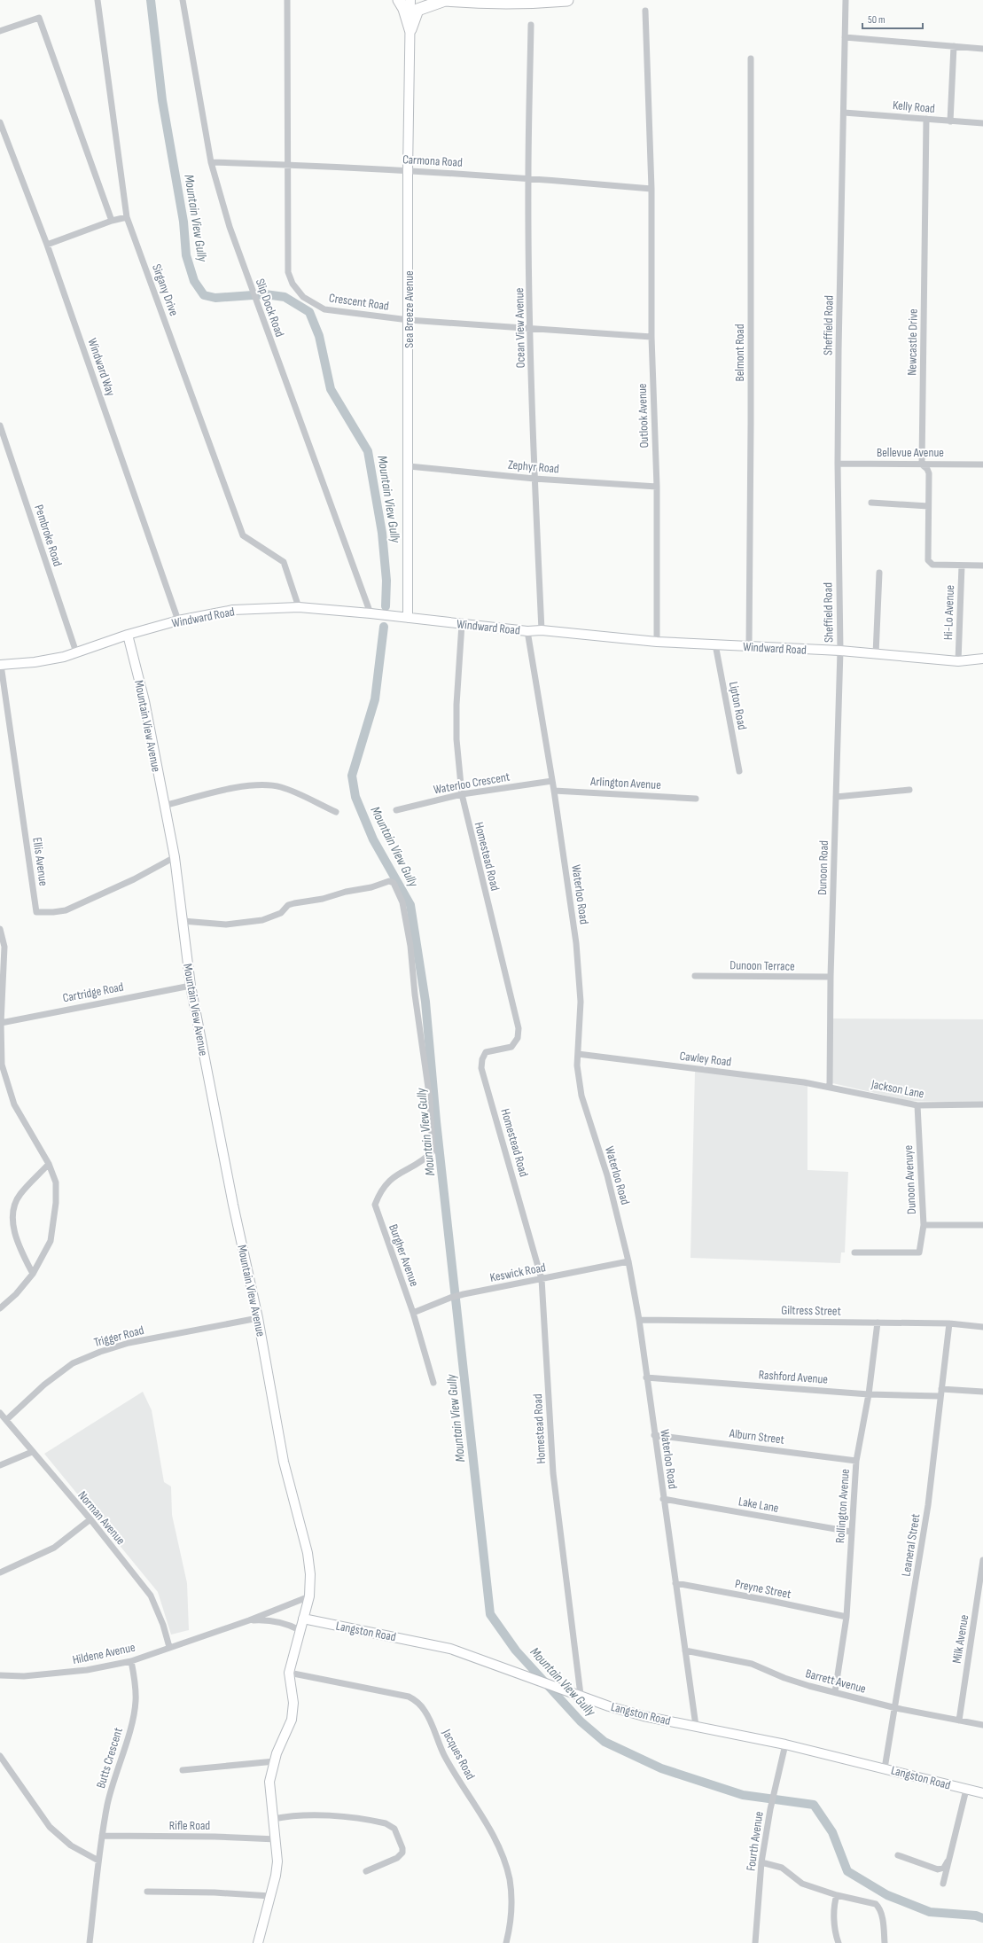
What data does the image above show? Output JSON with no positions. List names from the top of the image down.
{
  "streets": {
    "main road": [
      "Sea Breeze Avenue",
      "Windward Road",
      "Mountain View Avenue",
      "Langston Road"
    ],
    "street": [
      "Kelly Road",
      "Carmona Road",
      "Sirgany Drive",
      "Crescent Road",
      "Slip Dock Road",
      "Sheffield Road",
      "Ocean View Avenue",
      "Newcastle Drive",
      "Belmont Road",
      "Windward Way",
      "Outlook Avenue",
      "Bellevue Avenue",
      "Zephyr Road",
      "Pembroke Road",
      "Hi-Lo Avenue",
      "Lipton Road",
      "Waterloo Crescent",
      "Arlington Avenue",
      "Homestead Road",
      "Ellis Avenue",
      "Dunoon Road",
      "Waterloo Road",
      "Dunoon Terrace",
      "Cartridge Road",
      "Cawley Road",
      "Jackson Lane",
      "Dunoon Avenuye",
      "Burgher Avenue",
      "Keswick Road",
      "Giltress Street",
      "Trigger Road",
      "Rashford Avenue",
      "Alburn Street",
      "Lake Lane",
      "Rollington Avenue",
      "Norman Avenue",
      "Leaneral Street",
      "Preyne Street",
      "Milk Avenue",
      "Hildene Avenue",
      "Barrett Avenue",
      "Jacques Road",
      "Butts Crescent",
      "Rifle Road",
      "Fourth Avenue"
    ]
  },
  "crossings": [
    ["Kelly Road", "Sheffield Road"],
    ["Kelly Road", "Newcastle Drive"],
    ["Carmona Road", "Crescent Road"],
    ["Carmona Road", "Slip Dock Road"],
    ["Carmona Road", "Sea Breeze Avenue"],
    ["Carmona Road", "Ocean View Avenue"],
    ["Carmona Road", "Outlook Avenue"],
    ["Sirgany Drive", "Windward Road"],
    ["Crescent Road", "Sea Breeze Avenue"],
    ["Crescent Road", "Ocean View Avenue"],
    ["Crescent Road", "Outlook Avenue"],
    ["Slip Dock Road", "Windward Road"],
    ["Sea Breeze Avenue", "Zephyr Road"],
    ["Sea Breeze Avenue", "Windward Road"],
    ["Sheffield Road", "Bellevue Avenue"],
    ["Sheffield Road", "Windward Road"],
    ["Sheffield Road", "Dunoon Road"],
    ["Ocean View Avenue", "Zephyr Road"],
    ["Ocean View Avenue", "Windward Road"],
    ["Newcastle Drive", "Bellevue Avenue"],
    ["Newcastle Drive", "Hi-Lo Avenue"],
    ["Belmont Road", "Windward Road"],
    ["Windward Way", "Windward Road"],
    ["Outlook Avenue", "Zephyr Road"],
    ["Outlook Avenue", "Windward Road"],
    ["Pembroke Road", "Windward Road"],
    ["Hi-Lo Avenue", "Windward Road"],
    ["Windward Road", "Lipton Road"],
    ["Windward Road", "Mountain View Avenue"],
    ["Windward Road", "Homestead Road"],
    ["Windward Road", "Ellis Avenue"],
    ["Windward Road", "Dunoon Road"],
    ["Windward Road", "Waterloo Road"],
    ["Mountain View Avenue", "Ellis Avenue"],
    ["Mountain View Avenue", "Cartridge Road"],
    ["Mountain View Avenue", "Burgher Avenue"],
    ["Mountain View Avenue", "Trigger Road"],
    ["Mountain View Avenue", "Langston Road"],
    ["Mountain View Avenue", "Hildene Avenue"],
    ["Mountain View Avenue", "Jacques Road"],
    ["Mountain View Avenue", "Rifle Road"],
    ["Waterloo Crescent", "Homestead Road"],
    ["Waterloo Crescent", "Waterloo Road"],
    ["Arlington Avenue", "Waterloo Road"],
    ["Homestead Road", "Keswick Road"],
    ["Homestead Road", "Langston Road"],
    ["Dunoon Road", "Dunoon Terrace"],
    ["Dunoon Road", "Cawley Road"],
    ["Dunoon Road", "Jackson Lane"],
    ["Waterloo Road", "Cawley Road"],
    ["Waterloo Road", "Keswick Road"],
    ["Waterloo Road", "Giltress Street"],
    ["Waterloo Road", "Rashford Avenue"],
    ["Waterloo Road", "Alburn Street"],
    ["Waterloo Road", "Lake Lane"],
    ["Waterloo Road", "Preyne Street"],
    ["Waterloo Road", "Langston Road"],
    ["Waterloo Road", "Barrett Avenue"],
    ["Cawley Road", "Jackson Lane"],
    ["Jackson Lane", "Dunoon Avenuye"],
    ["Burgher Avenue", "Keswick Road"],
    ["Giltress Street", "Rollington Avenue"],
    ["Giltress Street", "Leaneral Street"],
    ["Trigger Road", "Norman Avenue"],
    ["Rashford Avenue", "Rollington Avenue"],
    ["Rashford Avenue", "Leaneral Street"],
    ["Alburn Street", "Rollington Avenue"],
    ["Lake Lane", "Rollington Avenue"],
    ["Rollington Avenue", "Preyne Street"],
    ["Rollington Avenue", "Barrett Avenue"],
    ["Norman Avenue", "Hildene Avenue"],
    ["Leaneral Street", "Langston Road"],
    ["Leaneral Street", "Barrett Avenue"],
    ["Langston Road", "Fourth Avenue"],
    ["Milk Avenue", "Barrett Avenue"],
    ["Hildene Avenue", "Butts Crescent"],
    ["Butts Crescent", "Rifle Road"]
  ],
  "water": ["Mountain View Gully"],
  "scale_bar": "50 m"
}
